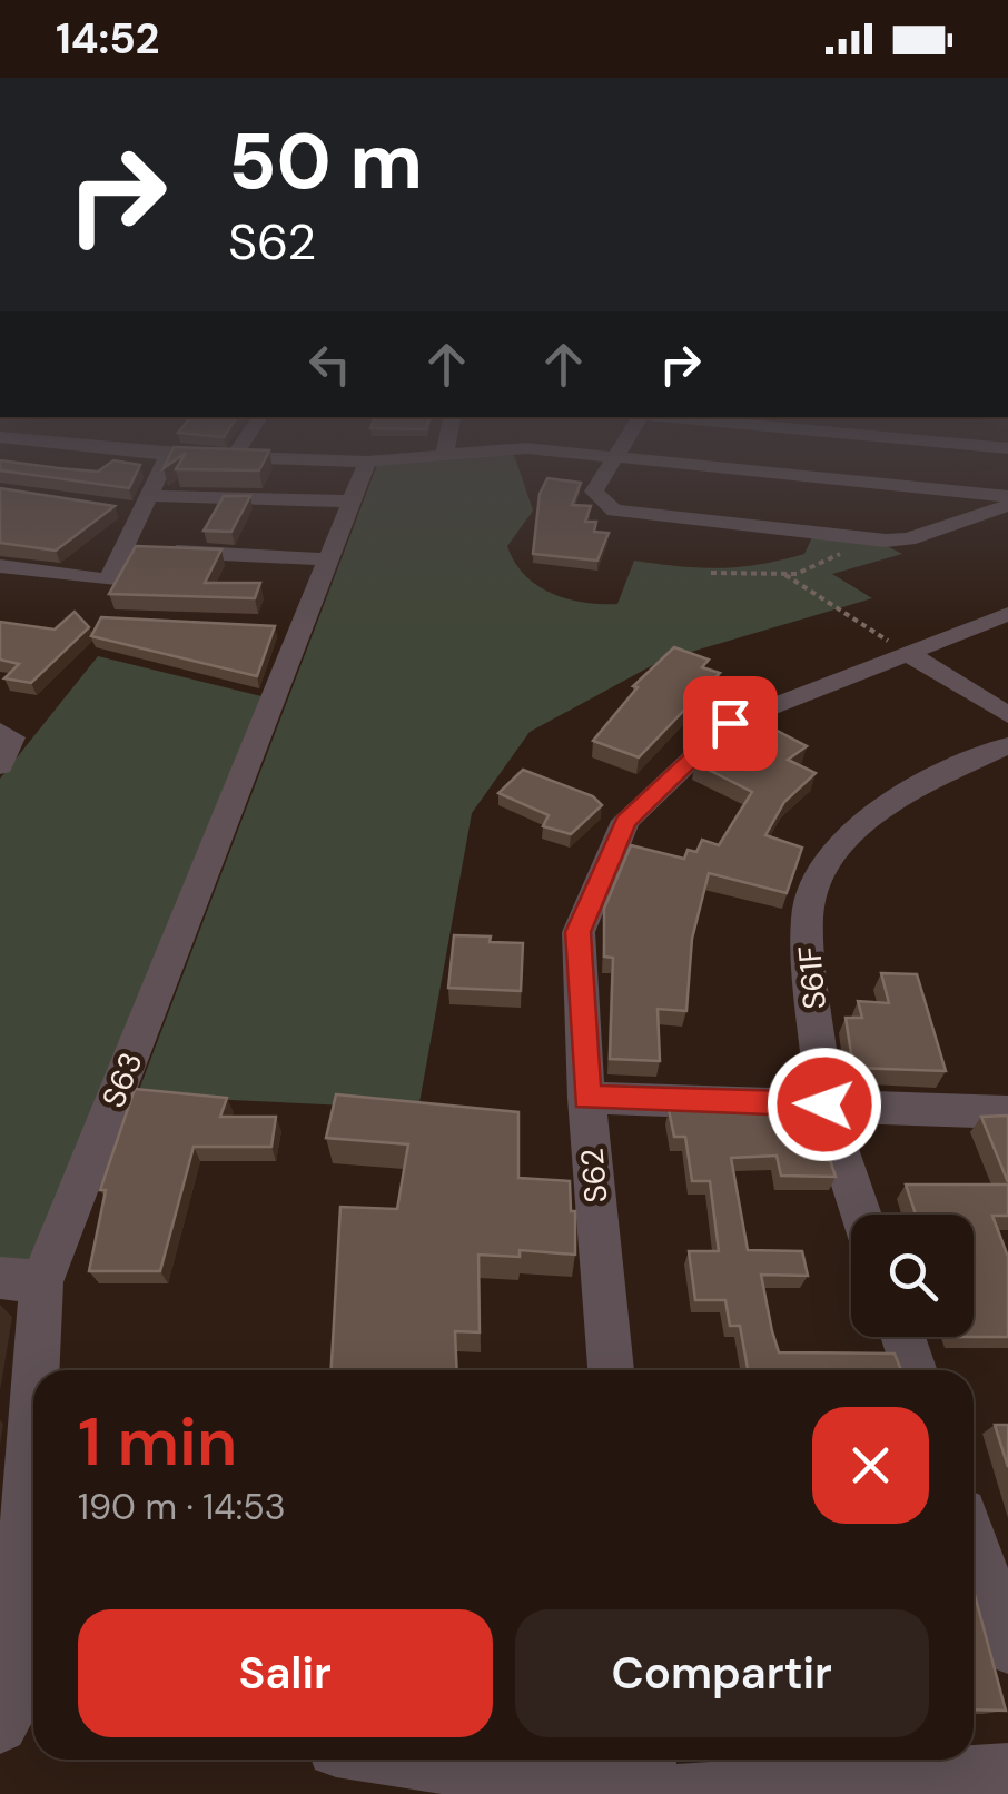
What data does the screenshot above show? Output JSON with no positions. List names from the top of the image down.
{
  "streets": {
    "street": ["S61F", "S63", "S62"]
  },
  "page": {
    "status": "14:52",
    "turn": ["50 m", "S62"],
    "heading": ["1 min", "190 m · 14:53"],
    "buttons": ["Salir", "Compartir"]
  }
}
